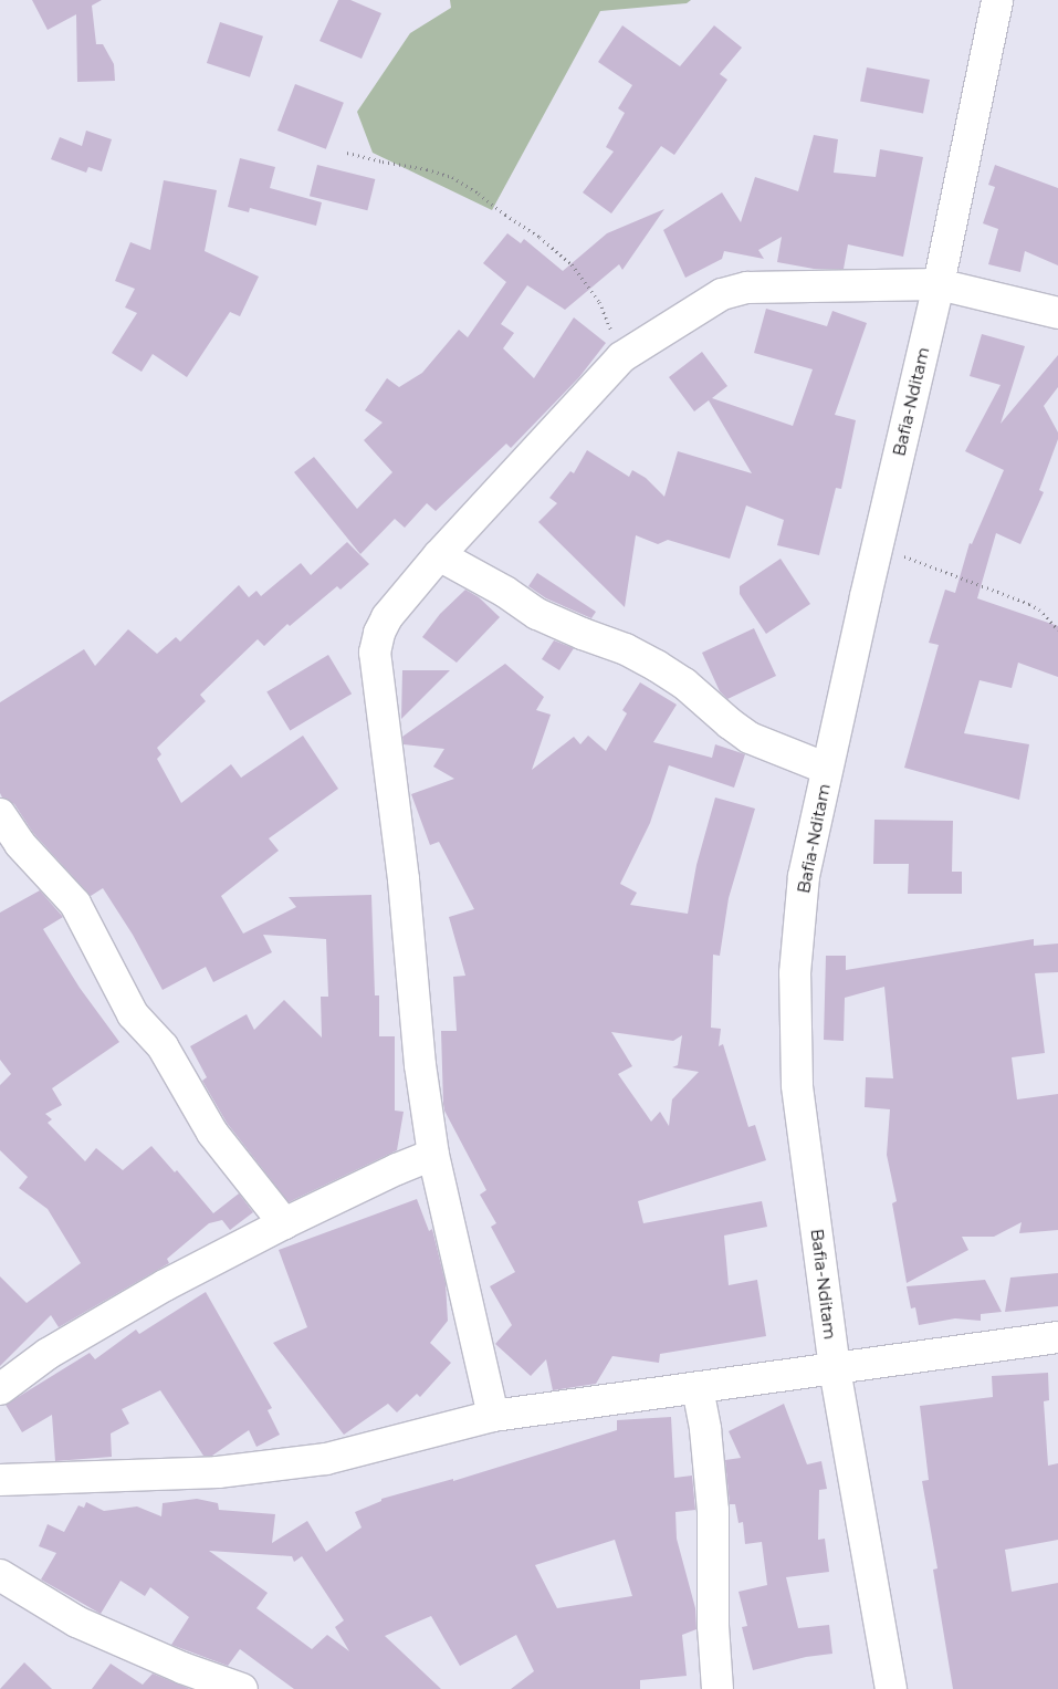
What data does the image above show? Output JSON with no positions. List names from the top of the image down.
{
  "streets": {
    "street": ["Bafia-Nditam"]
  }
}
